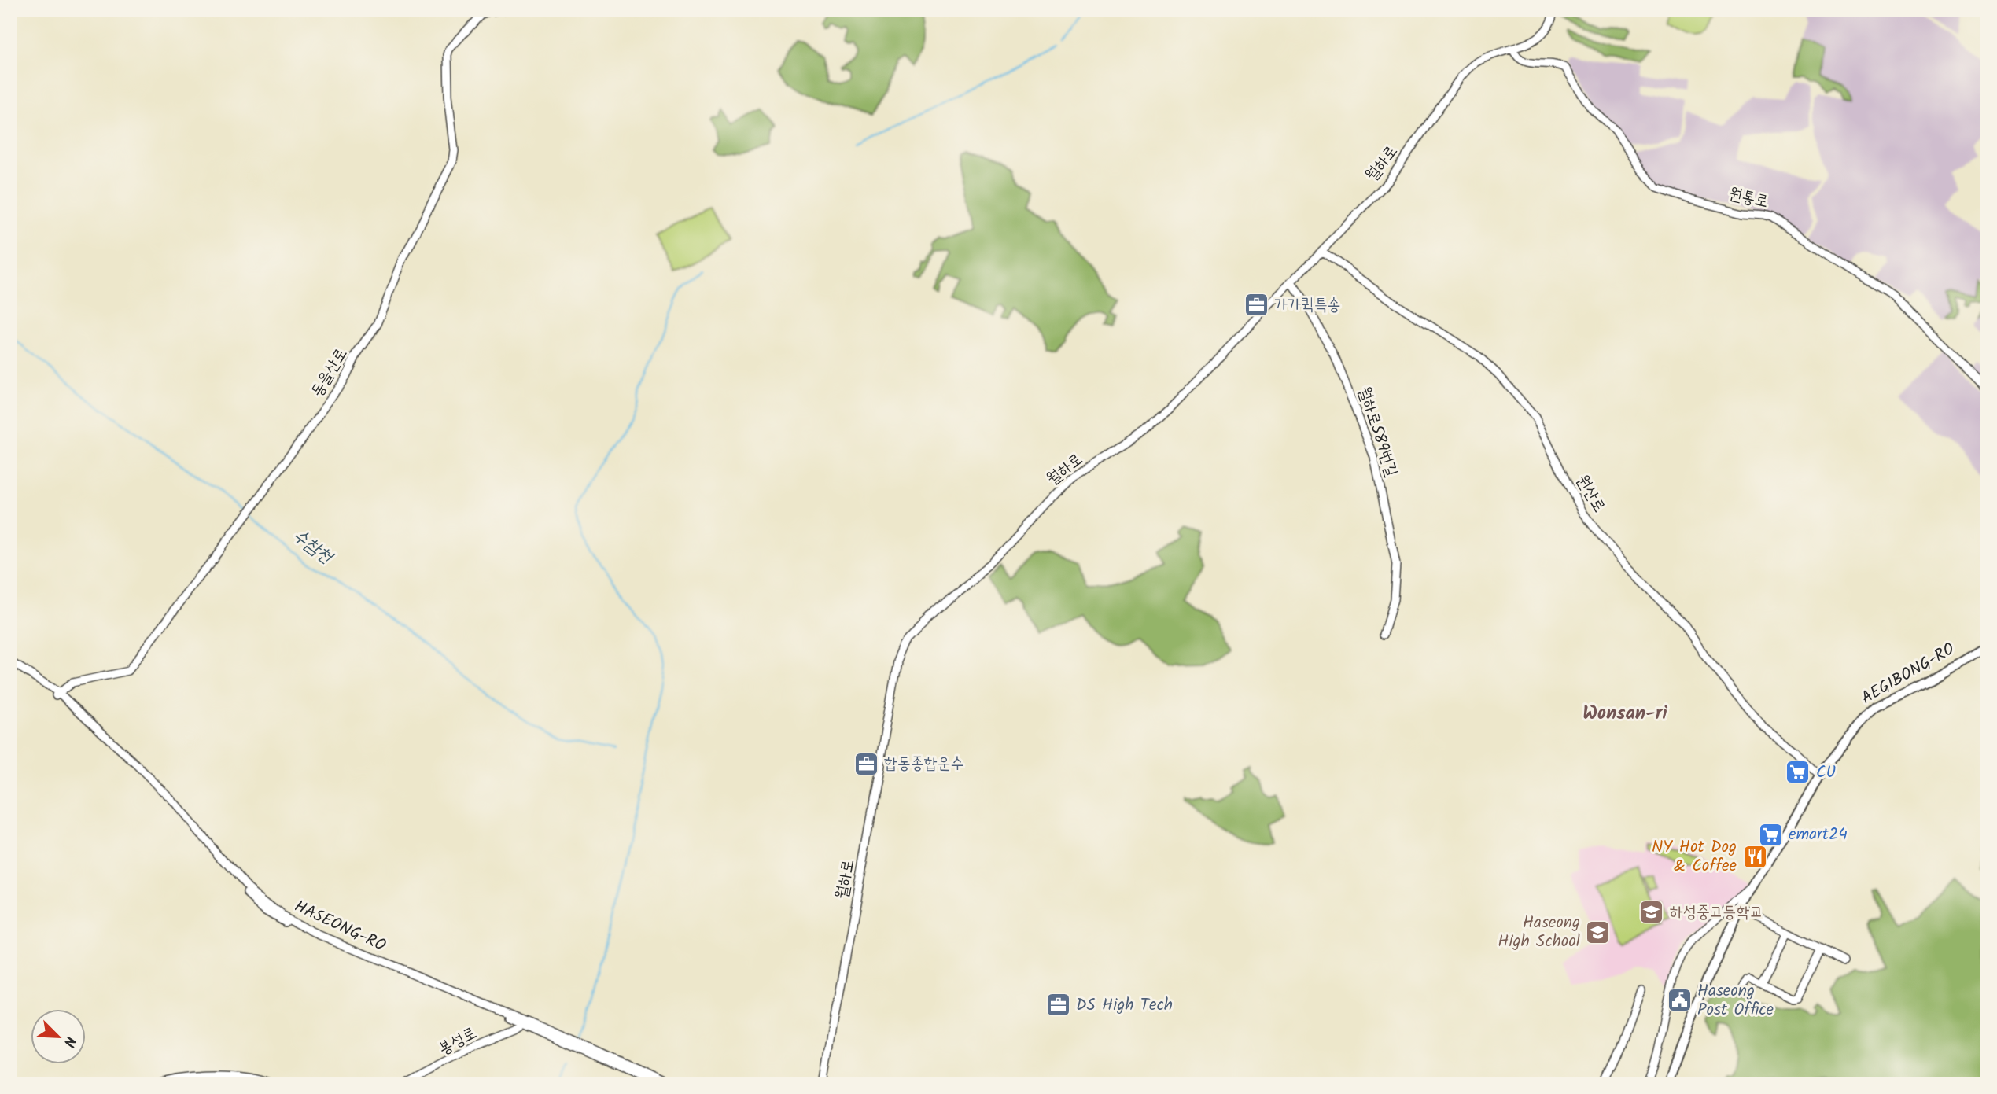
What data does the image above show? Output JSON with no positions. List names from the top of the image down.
{
  "streets": {
    "main road": ["AEGIBONG-RO"],
    "street": [
      "월하로",
      "원통로",
      "동을산로",
      "월하로589번길",
      "원산로",
      "HASEONG-RO",
      "봉성로"
    ]
  },
  "crossings": [
    ["월하로", "원통로"],
    ["월하로", "월하로589번길"],
    ["월하로", "원산로"],
    ["동을산로", "HASEONG-RO"],
    ["원산로", "AEGIBONG-RO"],
    ["HASEONG-RO", "봉성로"]
  ],
  "districts": ["Wonsan-ri"],
  "water": ["수참천"],
  "places": {
    "office": ["가가퀵특송", "합동종합운수", "DS High Tech"],
    "supermarket": ["CU", "emart24"],
    "restaurant": ["NY Hot Dog & Coffee"],
    "school or university": ["하성중고등학교", "Haseong High School"],
    "public building": ["Haseong Post Office"]
  },
  "north": "bottom right"
}
